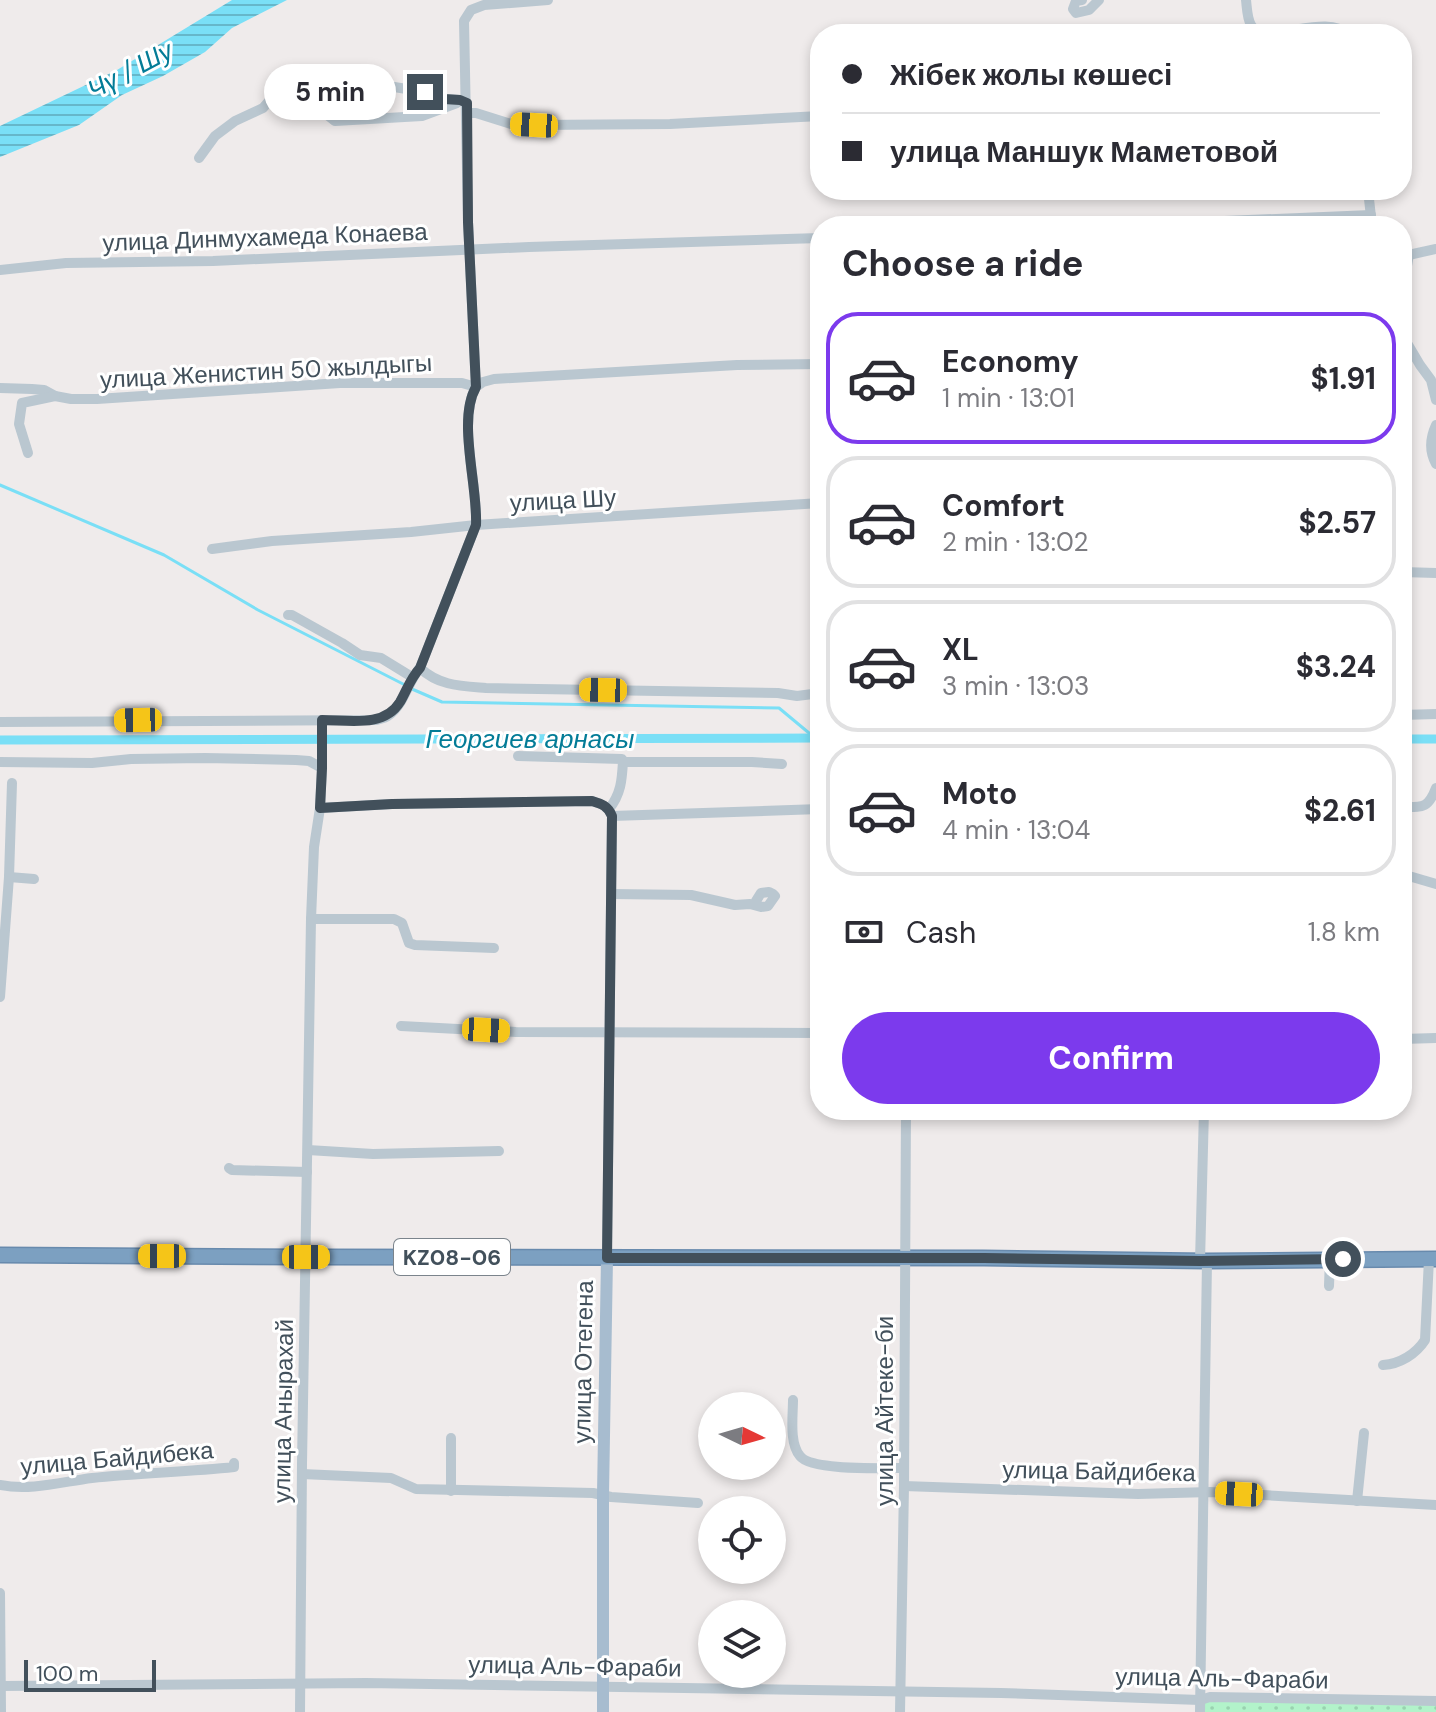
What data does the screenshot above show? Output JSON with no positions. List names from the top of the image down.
{
  "streets": {
    "highway": ["KZ08-06"],
    "main road": ["улица Отегена"],
    "street": [
      "улица Динмухамеда Конаева",
      "улица Женистин 50 жылдыгы",
      "улица Шу",
      "улица Анырахай",
      "улица Айтеке-би",
      "улица Байдибека",
      "улица Аль-Фараби"
    ]
  },
  "crossings": [
    ["KZ08-06", "улица Отегена"],
    ["KZ08-06", "улица Анырахай"],
    ["KZ08-06", "улица Айтеке-би"],
    ["улица Отегена", "улица Аль-Фараби"],
    ["улица Анырахай", "улица Аль-Фараби"],
    ["улица Айтеке-би", "улица Байдибека"],
    ["улица Айтеке-би", "улица Аль-Фараби"]
  ],
  "water": ["Чү / Шу", "Георгиев арнасы"],
  "scale_bar": "100 m",
  "north": "right",
  "page": {
    "banner": ["Жібек жолы көшесі", "улица Маншук Маметовой"],
    "bubble": "5 min",
    "heading": "Choose a ride",
    "list": [
      {
        "name": "Economy",
        "note": "1 min · 13:01",
        "value": "$1.91"
      },
      {
        "name": "Comfort",
        "note": "2 min · 13:02",
        "value": "$2.57"
      },
      {
        "name": "XL",
        "note": "3 min · 13:03",
        "value": "$3.24"
      },
      {
        "name": "Moto",
        "note": "4 min · 13:04",
        "value": "$2.61"
      }
    ],
    "pay": ["Cash", "1.8 km"],
    "buttons": "Confirm",
    "scale": "100 m"
  }
}
